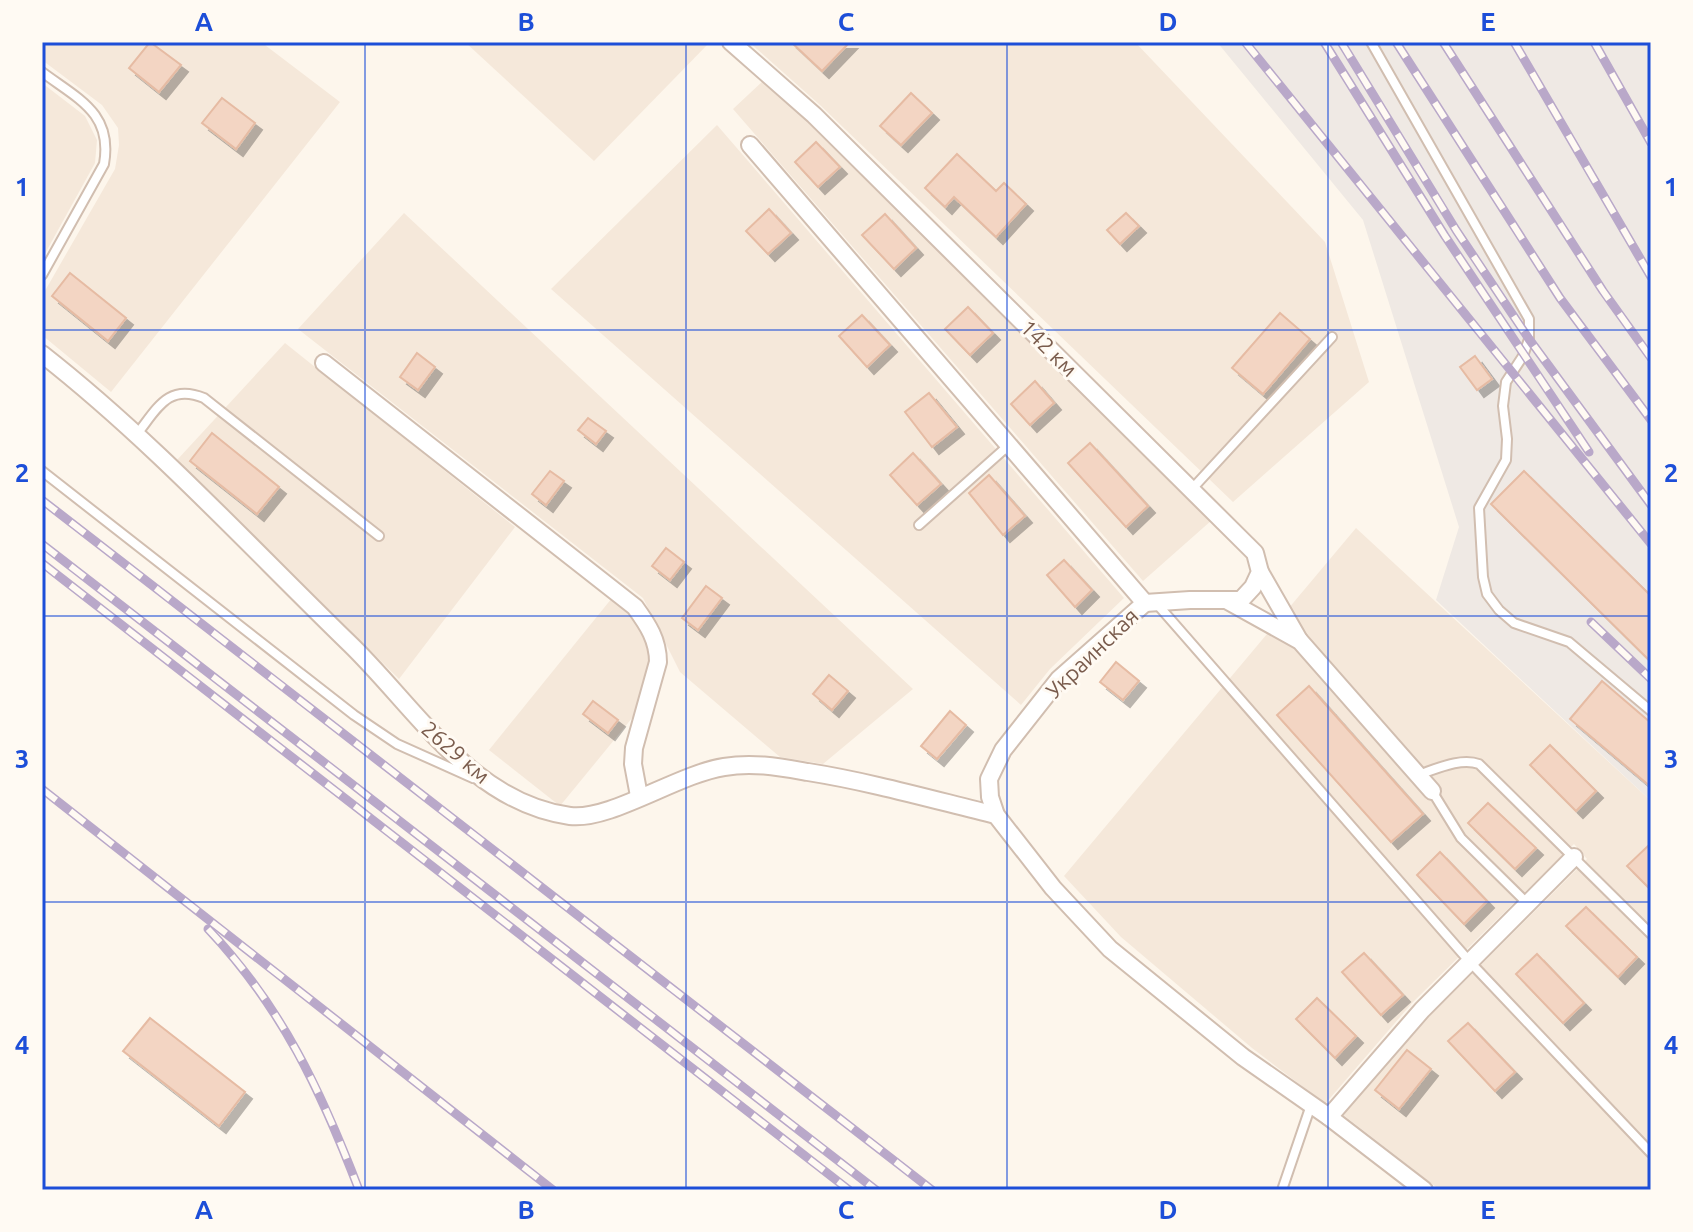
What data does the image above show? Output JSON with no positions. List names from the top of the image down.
{
  "streets": {
    "street": ["142 км", "Украинская", "2629 км"]
  },
  "crossings": [
    ["Украинская", "2629 км"]
  ],
  "grid": {
    "columns": [
      "A",
      "B",
      "C",
      "D",
      "E"
    ],
    "rows": [
      "1",
      "2",
      "3",
      "4"
    ]
  }
}
